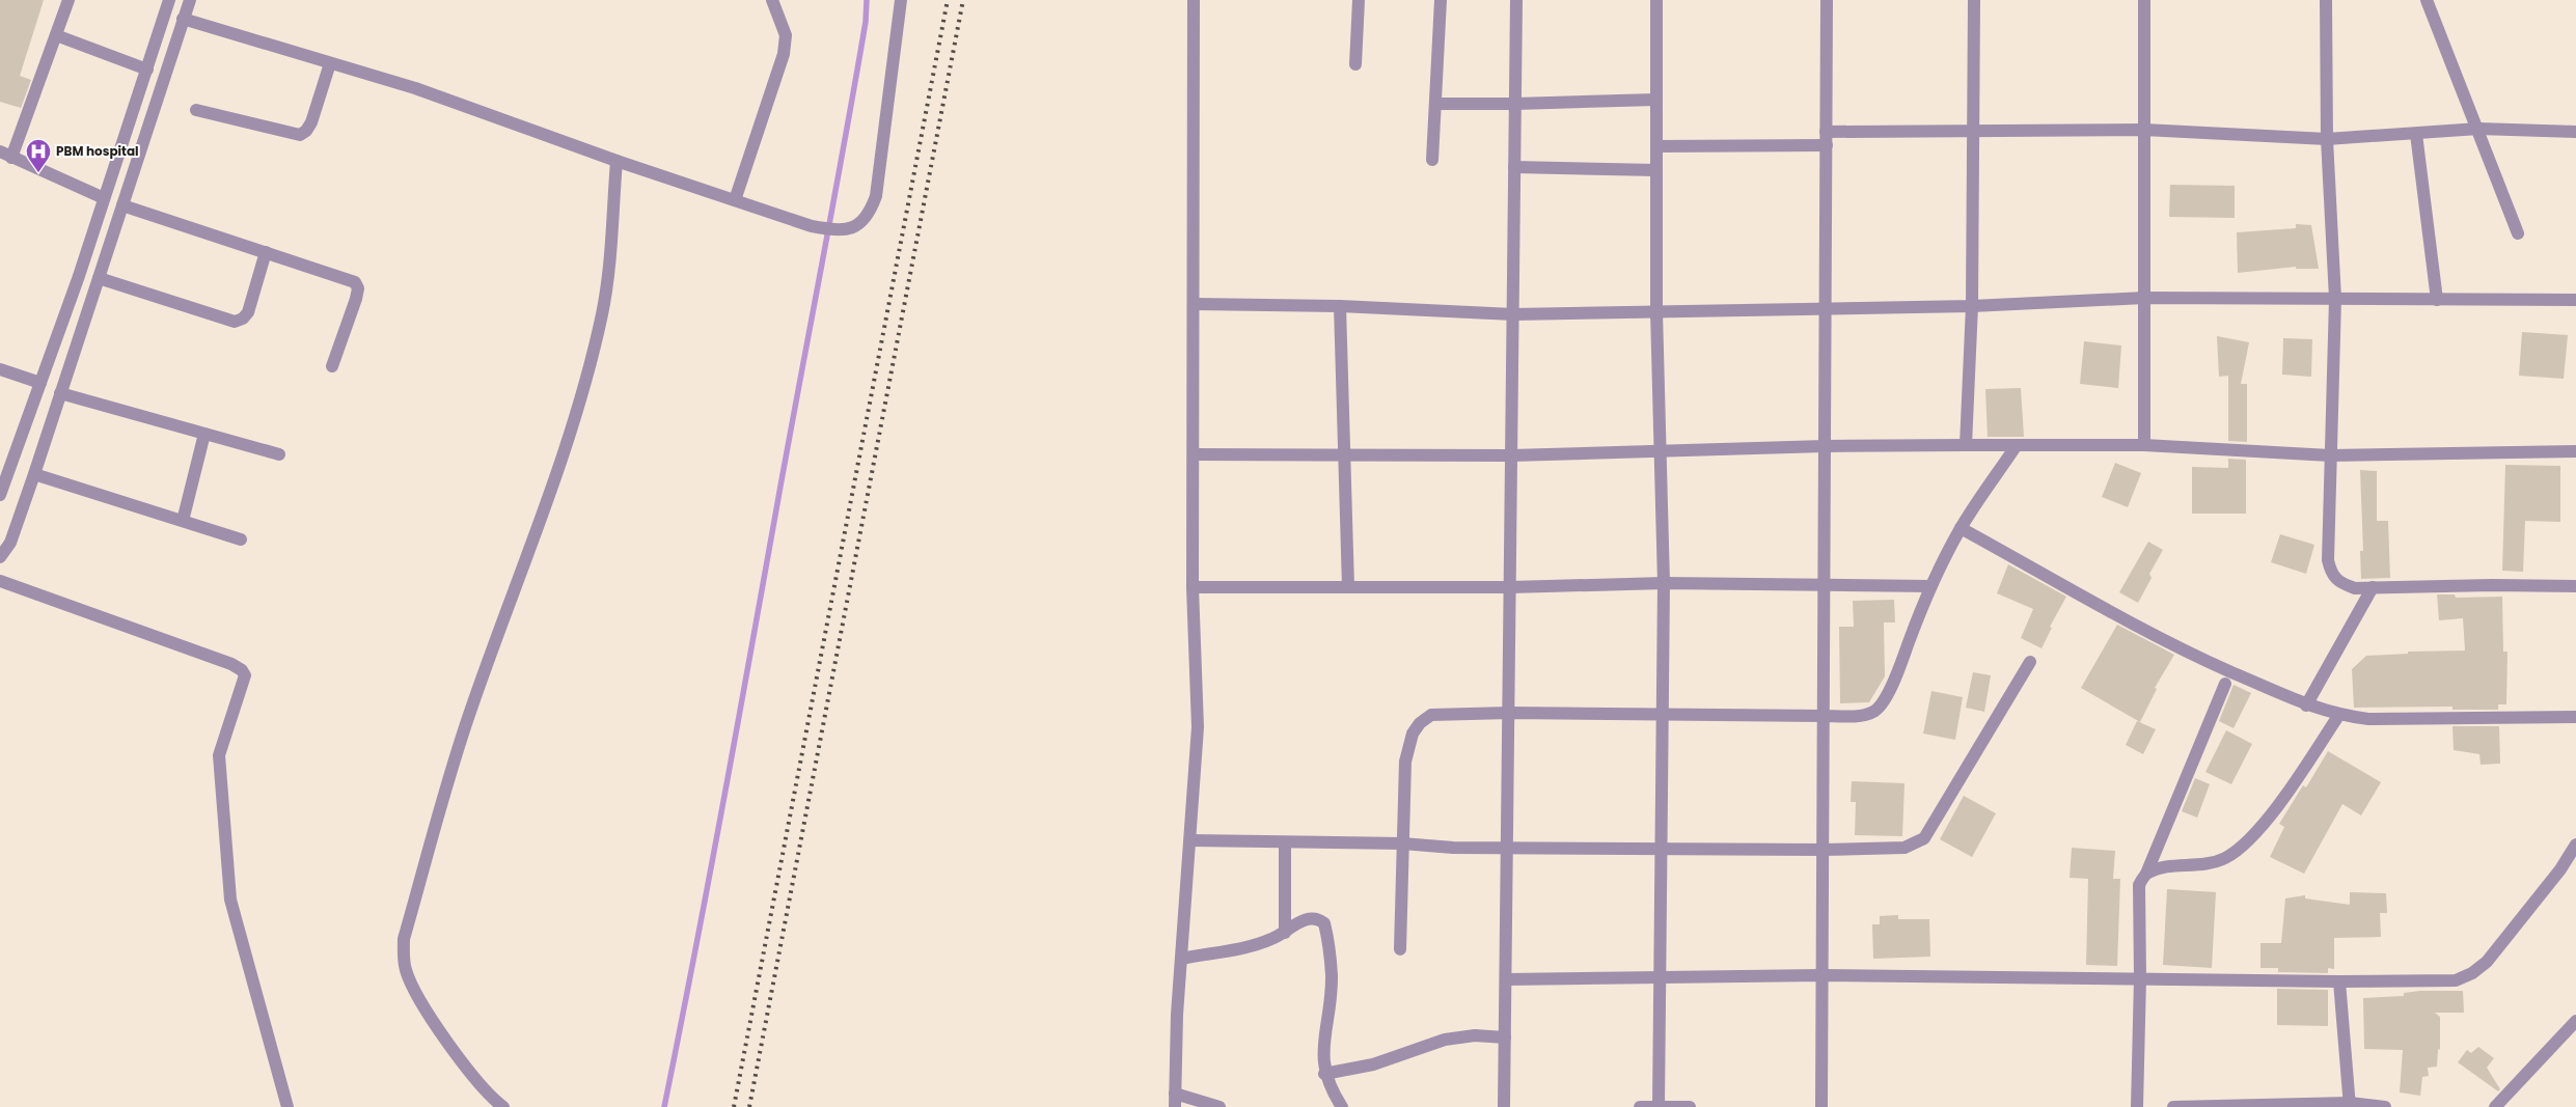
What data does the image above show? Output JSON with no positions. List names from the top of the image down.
{
  "places": {
    "hospital": ["PBM hospital"]
  }
}
